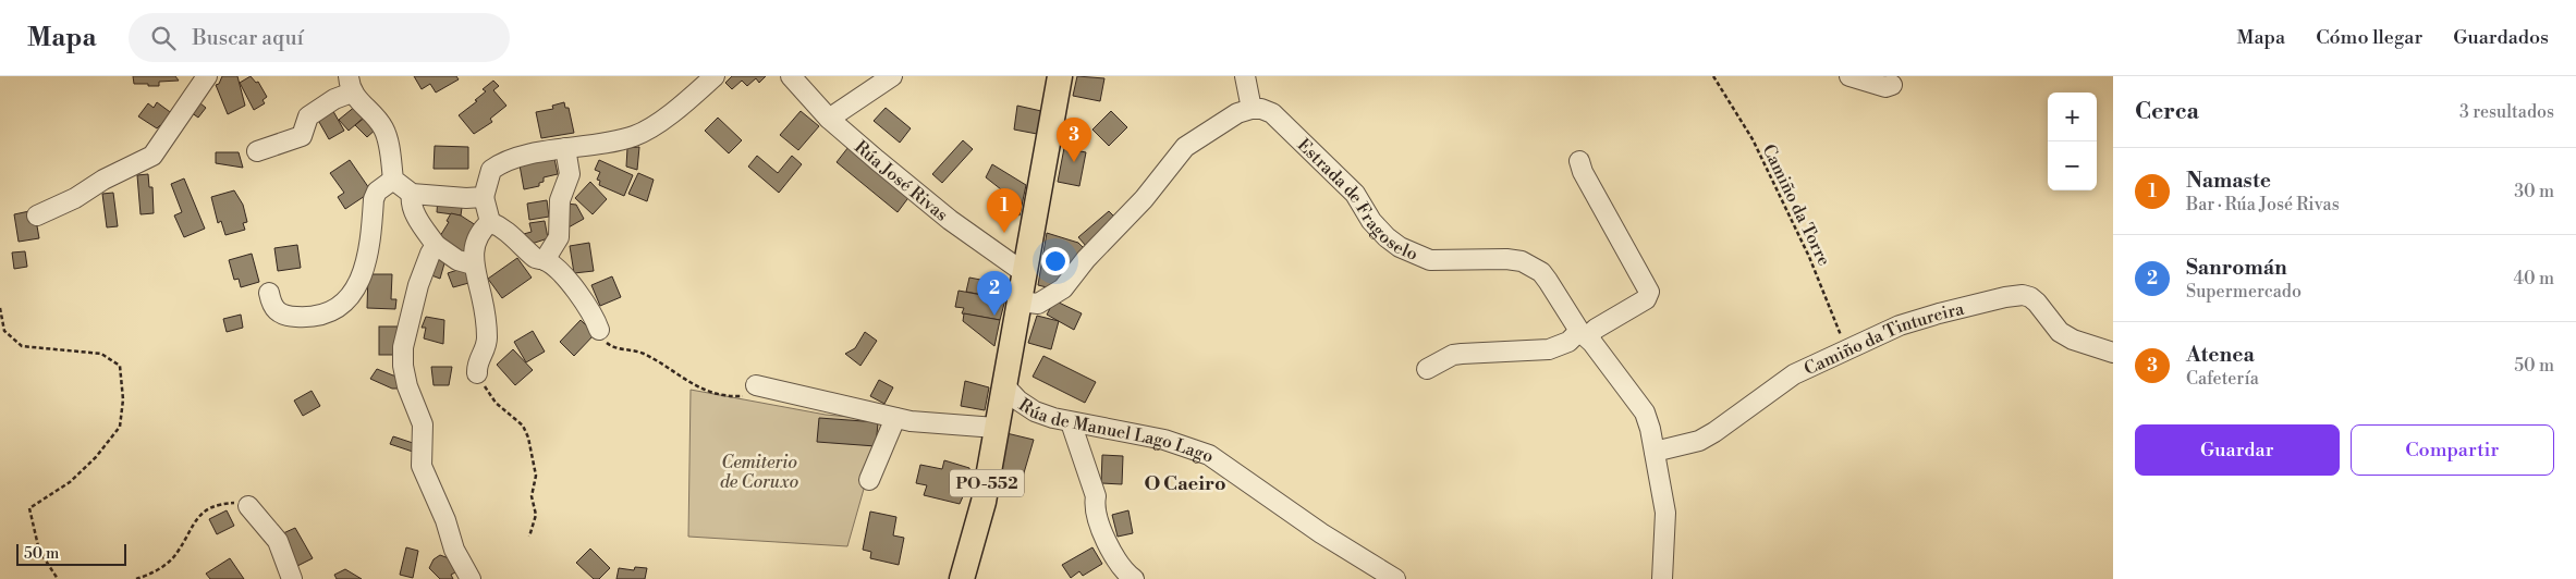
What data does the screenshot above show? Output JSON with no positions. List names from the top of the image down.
{
  "streets": {
    "main road": ["PO-552"],
    "street": [
      "Rúa José Rivas",
      "Estrada de Fragoselo",
      "Camiño da Tintureira",
      "Rúa de Manuel Lago Lago"
    ],
    "path": ["Camiño da Torre"]
  },
  "crossings": [
    ["Rúa José Rivas", "PO-552"],
    ["Estrada de Fragoselo", "Camiño da Tintureira"],
    ["Camiño da Torre", "Camiño da Tintureira"],
    ["Rúa de Manuel Lago Lago", "PO-552"]
  ],
  "districts": ["O Caeiro"],
  "parks": ["Cemiterio de Coruxo"],
  "scale_bar": "50 m",
  "page": {
    "header": "Mapa",
    "search": "Buscar aquí",
    "nav": ["Mapa", "Cómo llegar", "Guardados"],
    "heading": ["Cerca", "3 resultados"],
    "map_buttons": ["+", "−"],
    "pins": ["3", "1", "2"],
    "list": [
      {
        "mark": "1",
        "name": "Namaste",
        "note": "Bar · Rúa José Rivas",
        "value": "30 m"
      },
      {
        "mark": "2",
        "name": "Sanromán",
        "note": "Supermercado",
        "value": "40 m"
      },
      {
        "mark": "3",
        "name": "Atenea",
        "note": "Cafetería",
        "value": "50 m"
      }
    ],
    "buttons": ["Guardar", "Compartir"],
    "scale": "50 m"
  }
}
